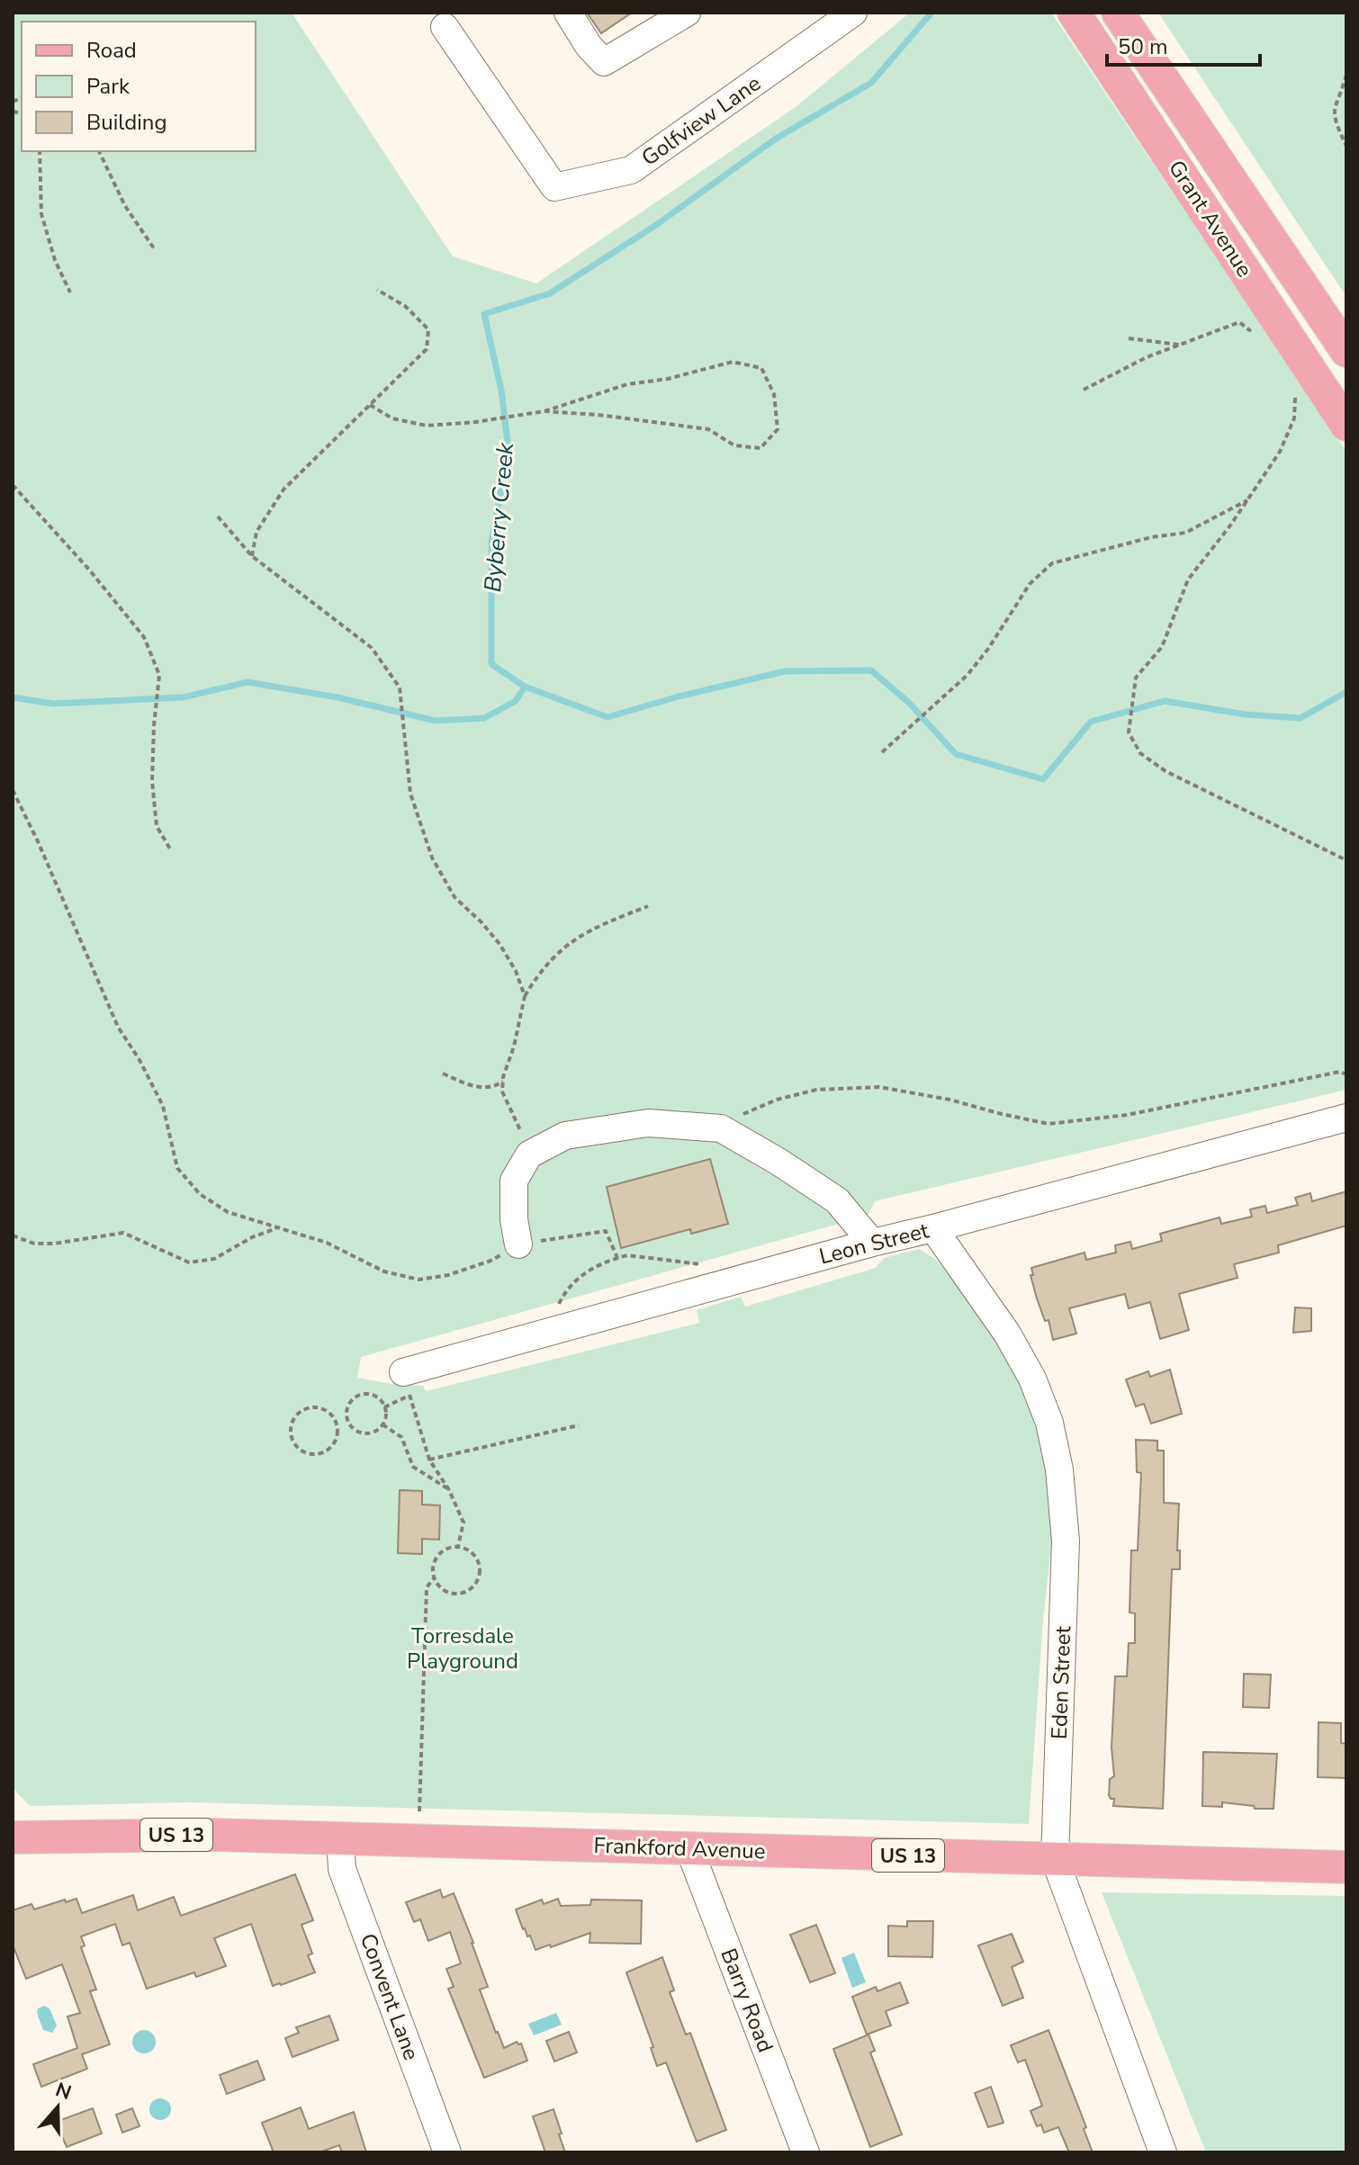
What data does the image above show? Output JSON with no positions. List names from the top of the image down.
{
  "streets": {
    "main road": ["Grant Avenue", "US 13", "Frankford Avenue"],
    "street": [
      "Golfview Lane",
      "Leon Street",
      "Eden Street",
      "Convent Lane",
      "Barry Road"
    ]
  },
  "crossings": [
    ["Leon Street", "Eden Street"],
    ["Eden Street", "Frankford Avenue"],
    ["Frankford Avenue", "Convent Lane"],
    ["Frankford Avenue", "Barry Road"]
  ],
  "water": ["Byberry Creek"],
  "parks": ["Torresdale Playground"],
  "legend": ["Road", "Park", "Building"],
  "scale_bar": "50 m",
  "north": "top"
}
